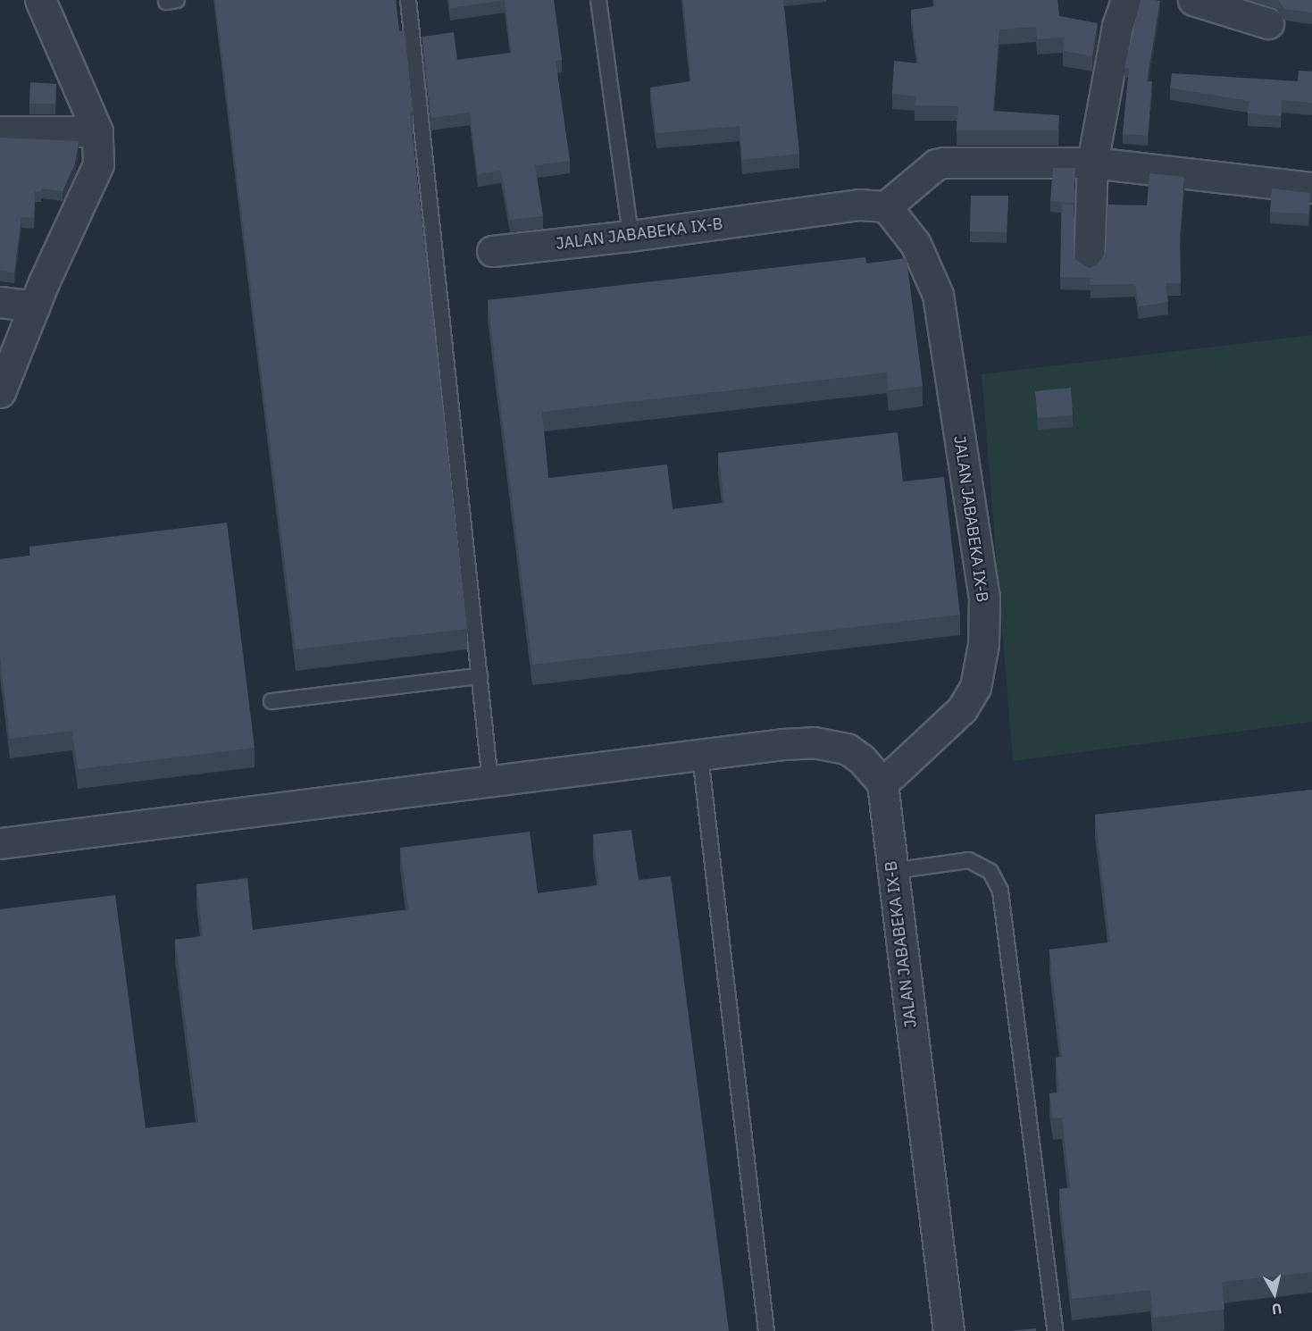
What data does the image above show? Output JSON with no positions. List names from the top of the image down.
{
  "streets": {
    "street": ["JALAN JABABEKA IX-B"]
  },
  "north": "bottom"
}
